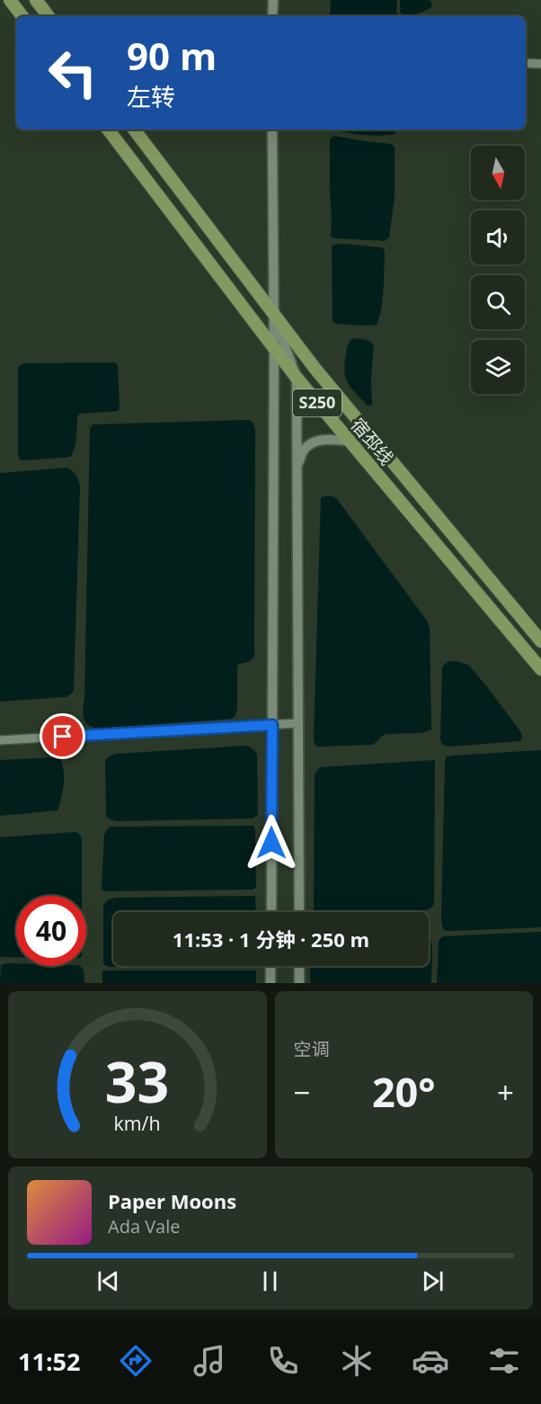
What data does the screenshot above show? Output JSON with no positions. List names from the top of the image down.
{
  "streets": {
    "main road": ["S250", "宿邳线"]
  },
  "north": "bottom",
  "page": {
    "turn": ["90 m", "左转"],
    "limit": "40",
    "trip": "11:53 · 1 分钟 · 250 m",
    "tile": "空调",
    "heat": ["−", "20°", "+"],
    "song": ["Paper Moons", "Ada Vale"],
    "tabs": "11:52",
    "gauge": ["33", "km/h"]
  }
}
